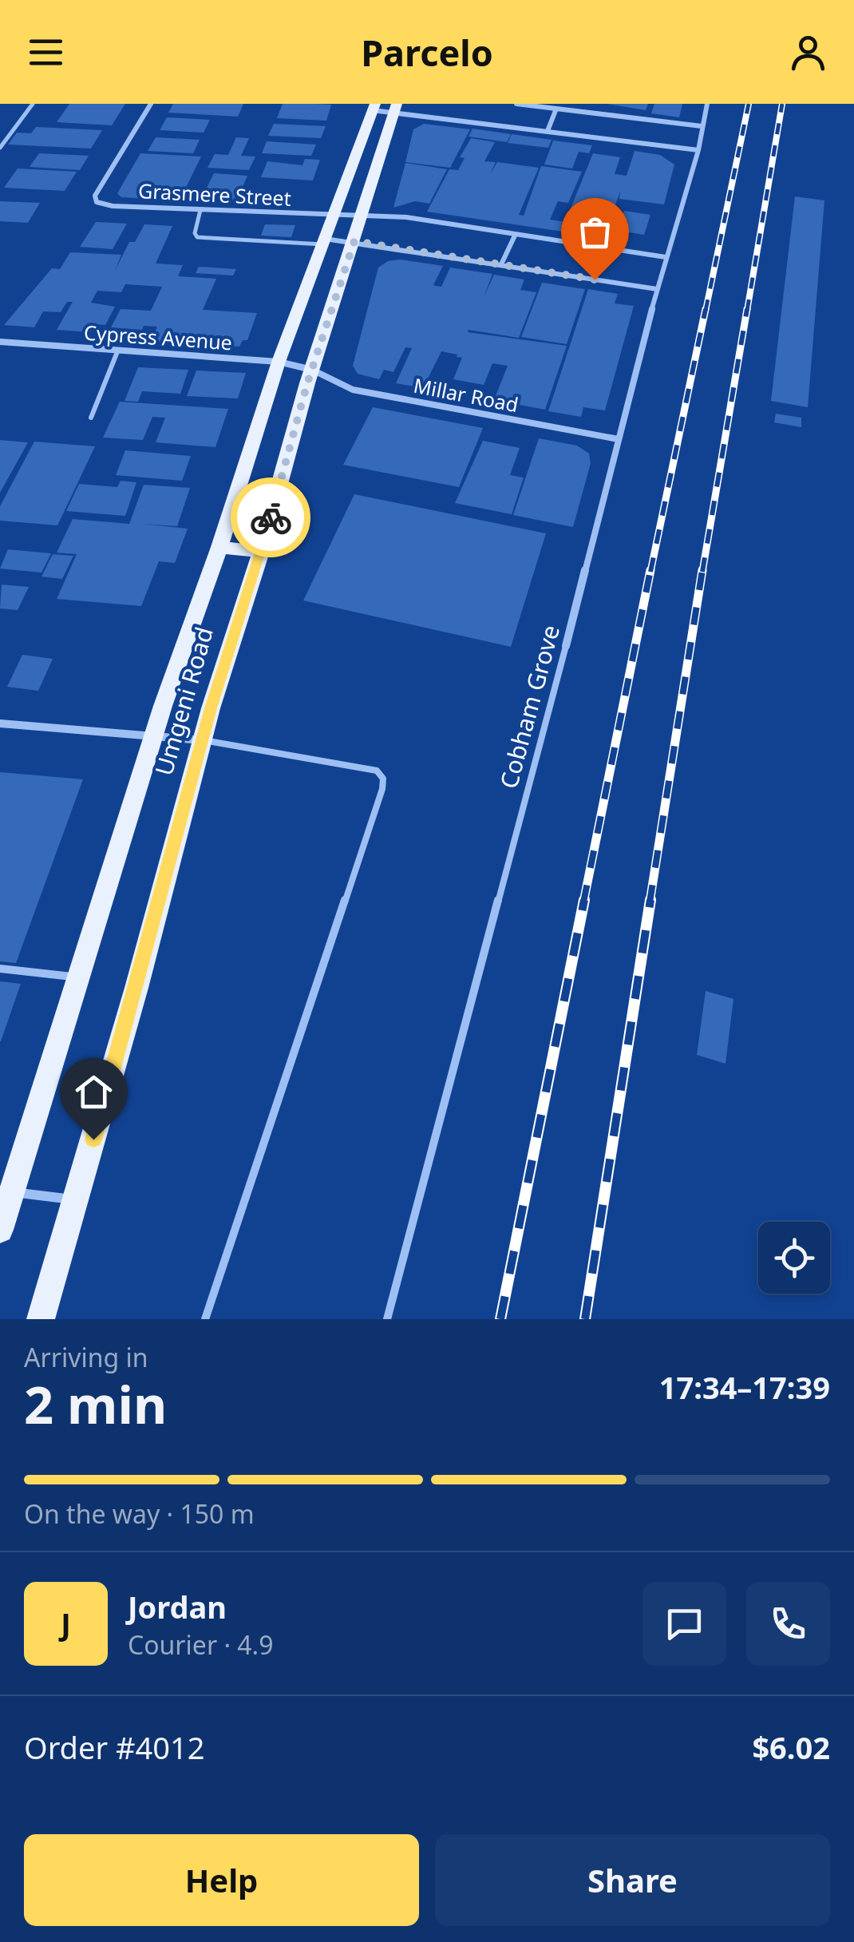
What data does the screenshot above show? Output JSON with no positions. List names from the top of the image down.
{
  "streets": {
    "main road": ["Umgeni Road"],
    "street": [
      "Grasmere Street",
      "Cypress Avenue",
      "Millar Road",
      "Cobham Grove"
    ]
  },
  "crossings": [
    ["Grasmere Street", "Umgeni Road"],
    ["Grasmere Street", "Cobham Grove"],
    ["Cypress Avenue", "Millar Road"],
    ["Cypress Avenue", "Umgeni Road"],
    ["Millar Road", "Umgeni Road"],
    ["Millar Road", "Cobham Grove"]
  ],
  "page": {
    "header": "Parcelo",
    "heading": ["2 min", "Arriving in", "17:34–17:39"],
    "panel": [
      "Jordan",
      "Courier · 4.9",
      "Order #4012",
      "$6.02"
    ],
    "bar": "On the way · 150 m",
    "round": "J",
    "buttons": ["Help", "Share"]
  }
}
